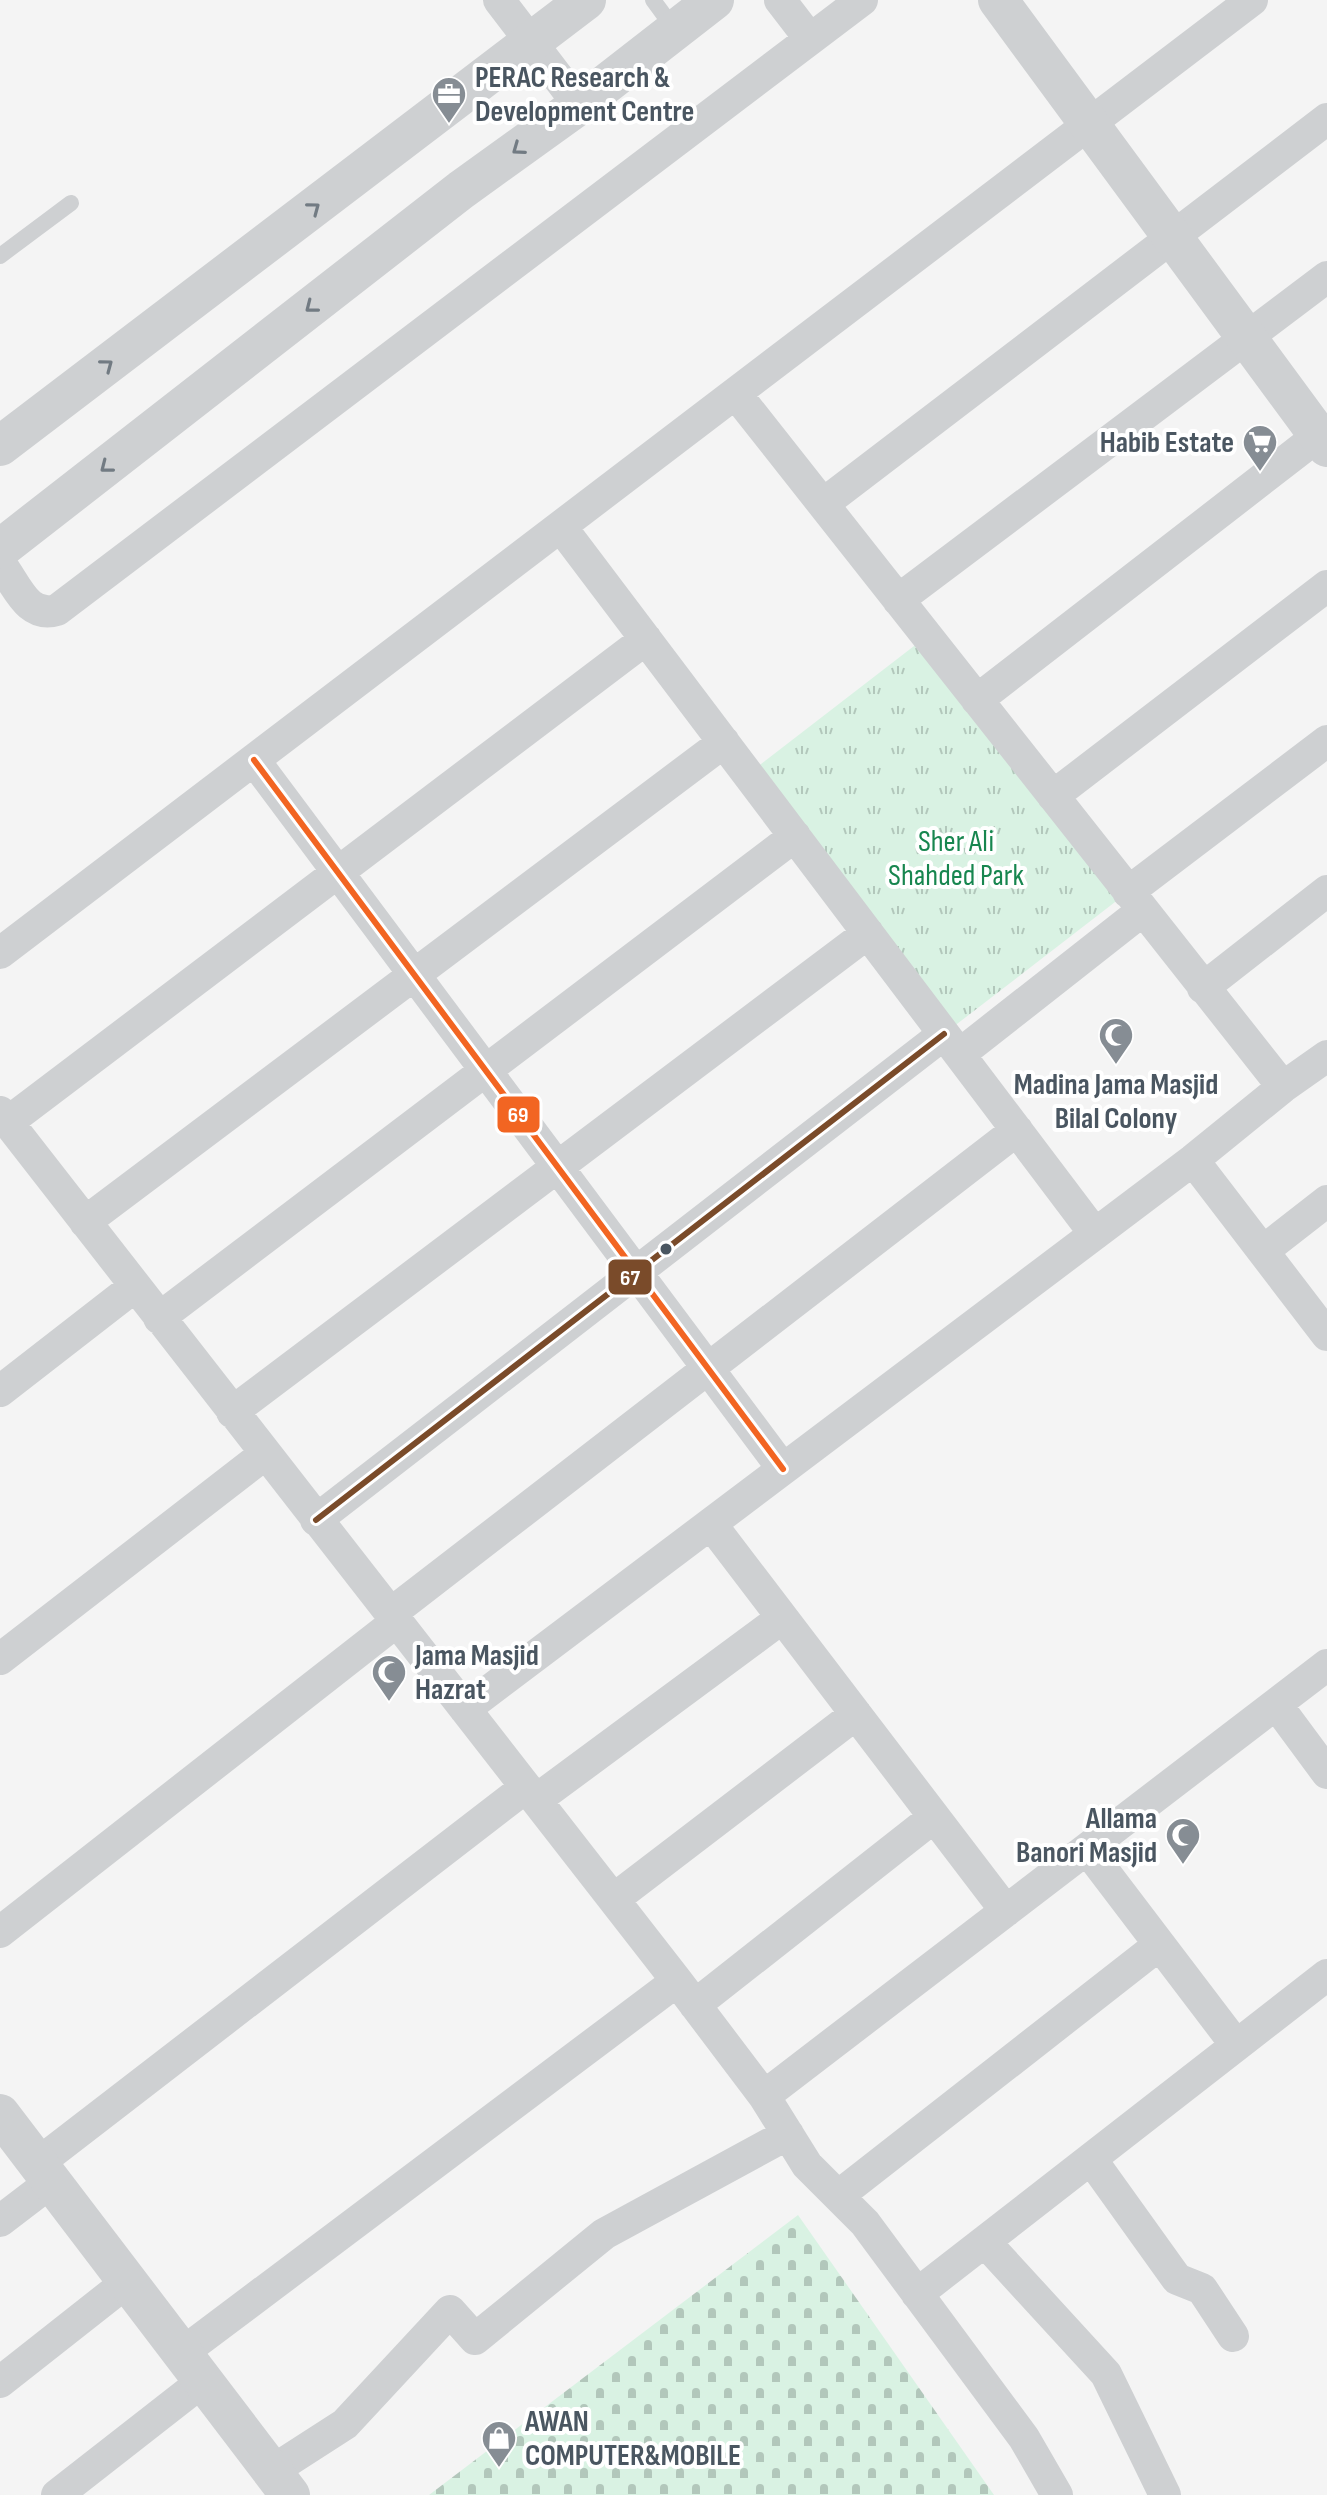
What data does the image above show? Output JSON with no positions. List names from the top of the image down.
{
  "parks": ["Sher Ali Shahded Park"],
  "places": {
    "office": ["PERAC Research & Development Centre"],
    "supermarket": ["Habib Estate"],
    "mosque": ["Madina Jama Masjid Bilal Colony", "Jama Masjid Hazrat", "Allama Banori Masjid"],
    "shop": ["AWAN COMPUTER&MOBILE"]
  },
  "lines": ["transit line 69", "transit line 67"]
}
